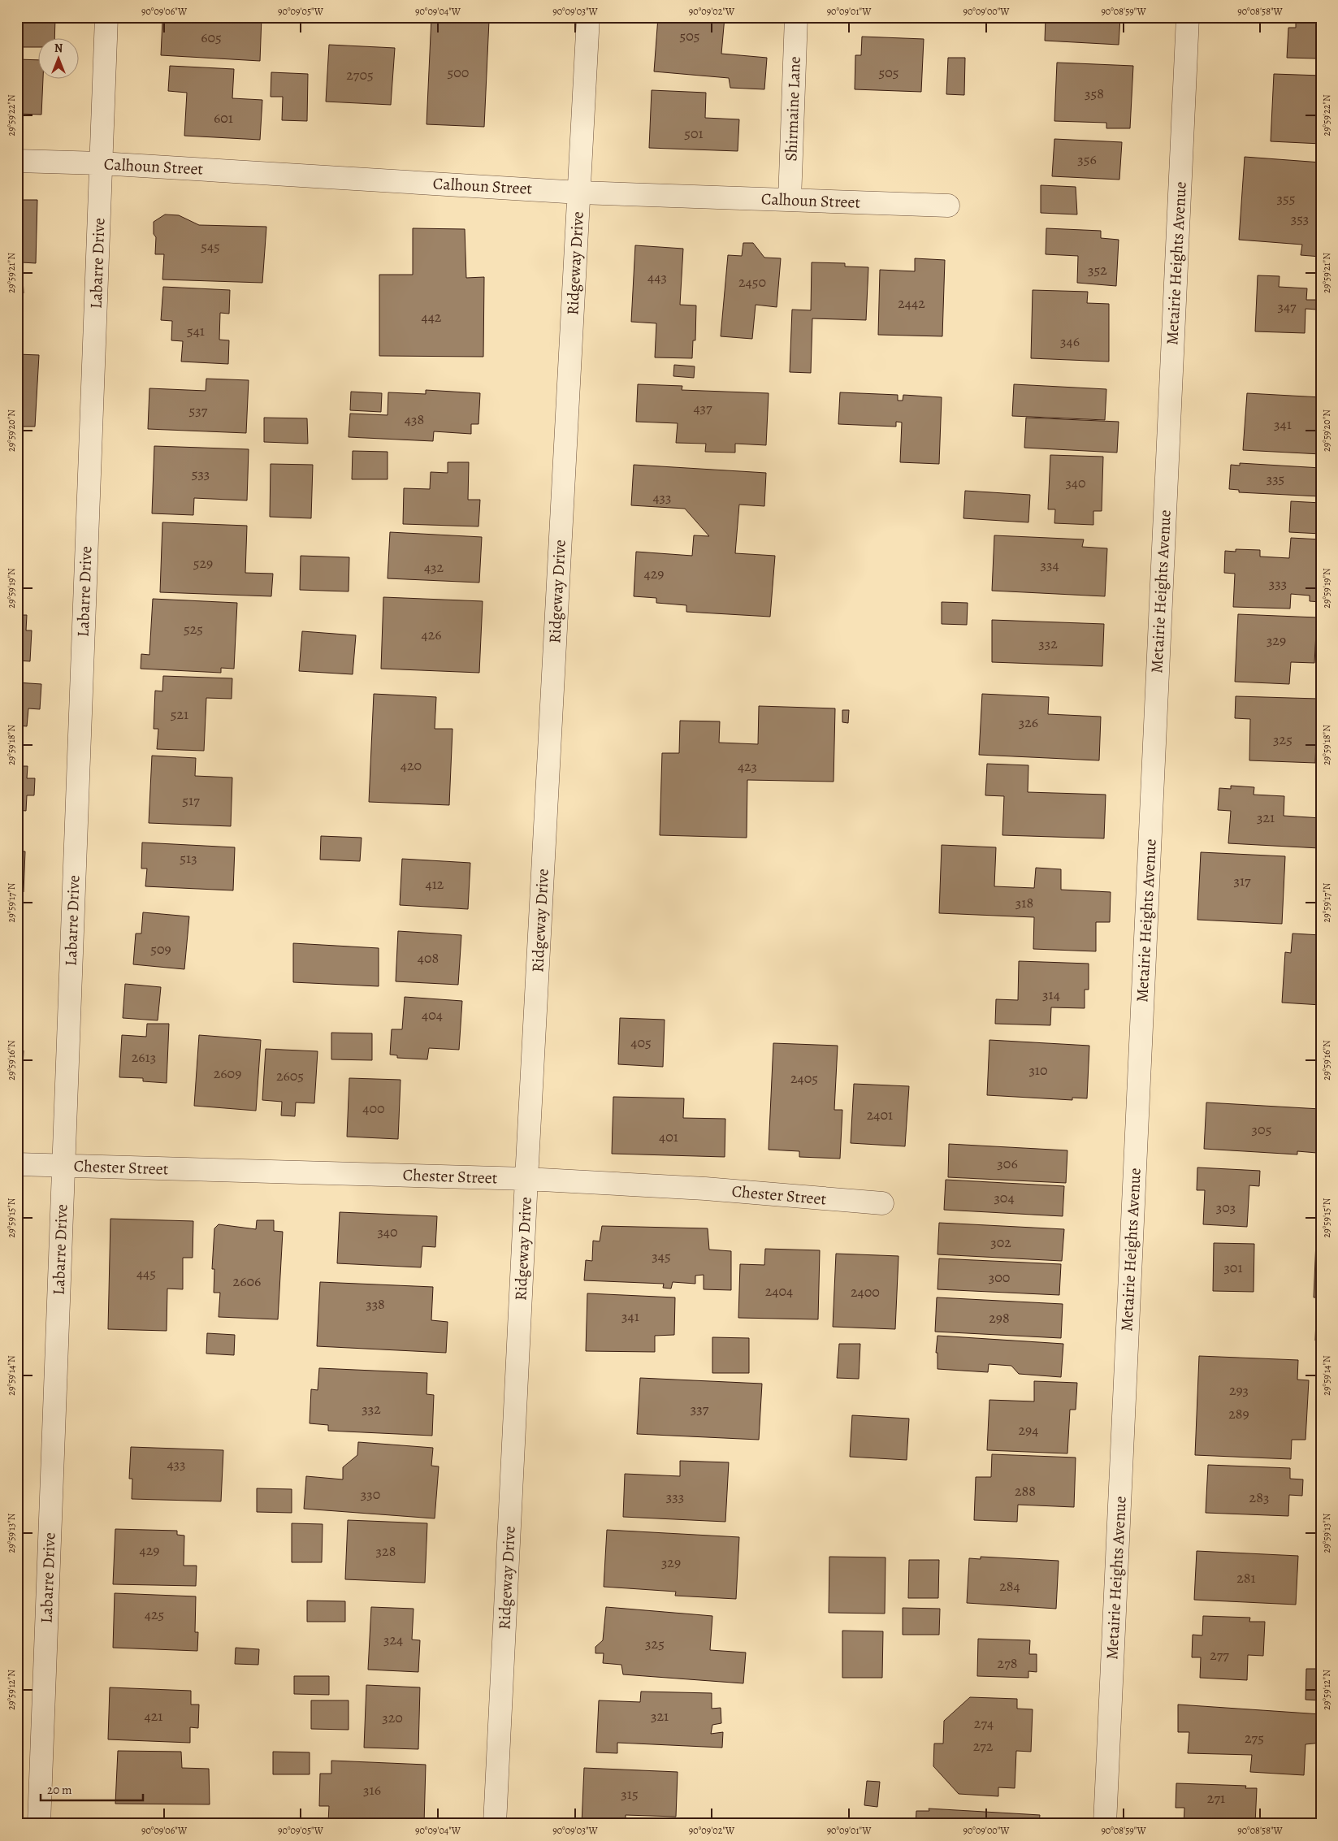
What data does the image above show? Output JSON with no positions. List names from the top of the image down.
{
  "streets": {
    "street": [
      "Shirmaine Lane",
      "Calhoun Street",
      "Labarre Drive",
      "Ridgeway Drive",
      "Metairie Heights Avenue",
      "Chester Street"
    ]
  },
  "crossings": [
    ["Shirmaine Lane", "Calhoun Street"],
    ["Calhoun Street", "Labarre Drive"],
    ["Calhoun Street", "Ridgeway Drive"],
    ["Labarre Drive", "Chester Street"],
    ["Ridgeway Drive", "Chester Street"]
  ],
  "house_numbers": [
    "505",
    "605",
    "500",
    "505",
    "2705",
    "358",
    "601",
    "501",
    "356",
    "355",
    "353",
    "545",
    "352",
    "443",
    "2450",
    "2442",
    "347",
    "442",
    "541",
    "346",
    "437",
    "537",
    "438",
    "341",
    "533",
    "335",
    "340",
    "433",
    "529",
    "334",
    "432",
    "429",
    "333",
    "525",
    "426",
    "329",
    "332",
    "521",
    "326",
    "325",
    "420",
    "423",
    "517",
    "321",
    "513",
    "317",
    "412",
    "318",
    "509",
    "408",
    "314",
    "404",
    "405",
    "2613",
    "310",
    "2609",
    "2605",
    "2405",
    "400",
    "2401",
    "305",
    "401",
    "306",
    "304",
    "303",
    "340",
    "302",
    "345",
    "301",
    "445",
    "300",
    "2606",
    "2404",
    "2400",
    "338",
    "341",
    "298",
    "293",
    "332",
    "337",
    "289",
    "294",
    "433",
    "288",
    "330",
    "333",
    "283",
    "429",
    "328",
    "329",
    "281",
    "284",
    "425",
    "324",
    "325",
    "277",
    "278",
    "421",
    "321",
    "320",
    "274",
    "275",
    "272",
    "316",
    "315",
    "271"
  ],
  "scale_bar": "20 m",
  "north": "top",
  "coordinates": [
    "90°09'06\"W",
    "90°09'05\"W",
    "90°09'04\"W",
    "90°09'03\"W",
    "90°09'02\"W",
    "90°09'01\"W",
    "90°09'00\"W",
    "90°08'59\"W",
    "90°08'58\"W",
    "29°59'22\"N",
    "29°59'21\"N",
    "29°59'20\"N",
    "29°59'19\"N",
    "29°59'18\"N",
    "29°59'17\"N",
    "29°59'16\"N",
    "29°59'15\"N",
    "29°59'14\"N",
    "29°59'13\"N",
    "29°59'12\"N"
  ]
}
